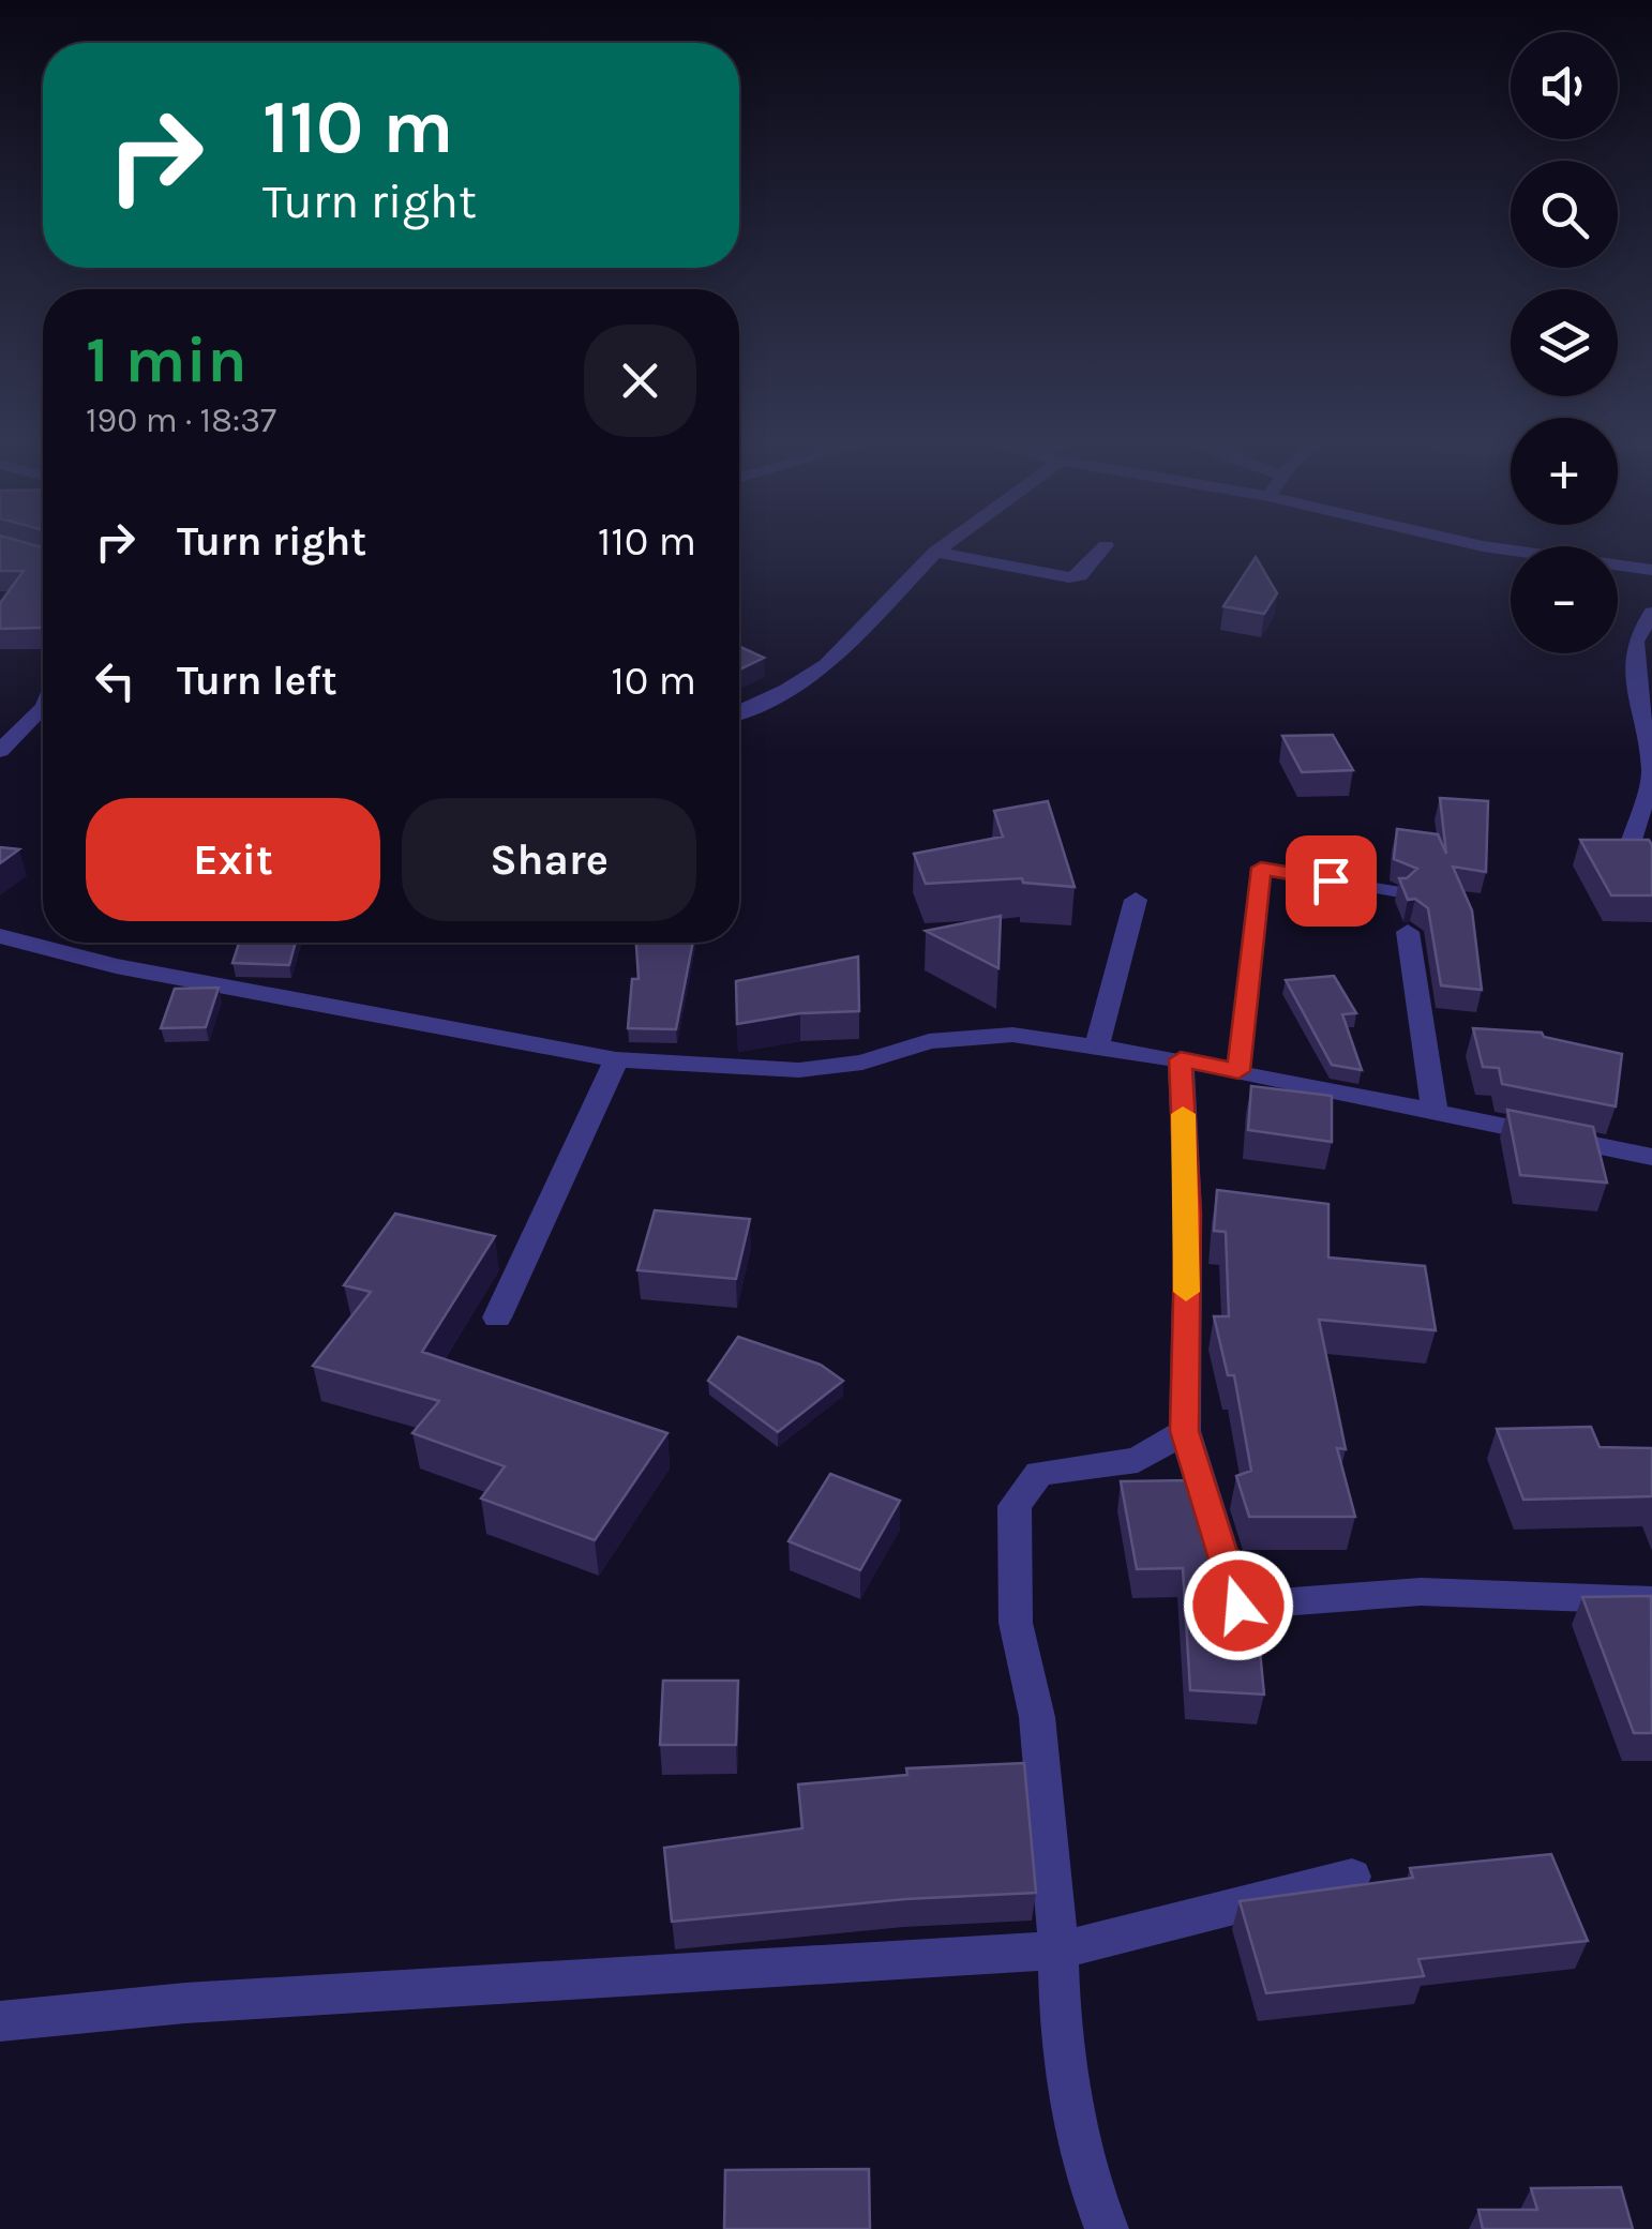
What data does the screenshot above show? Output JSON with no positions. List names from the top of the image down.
{
  "page": {
    "map_buttons": ["+", "−"],
    "turn": ["110 m", "Turn right"],
    "heading": ["1 min", "190 m · 18:37"],
    "list": [
      {
        "name": "Turn right",
        "value": "110 m"
      },
      {
        "name": "Turn left",
        "value": "10 m"
      }
    ],
    "buttons": ["Exit", "Share"]
  }
}
